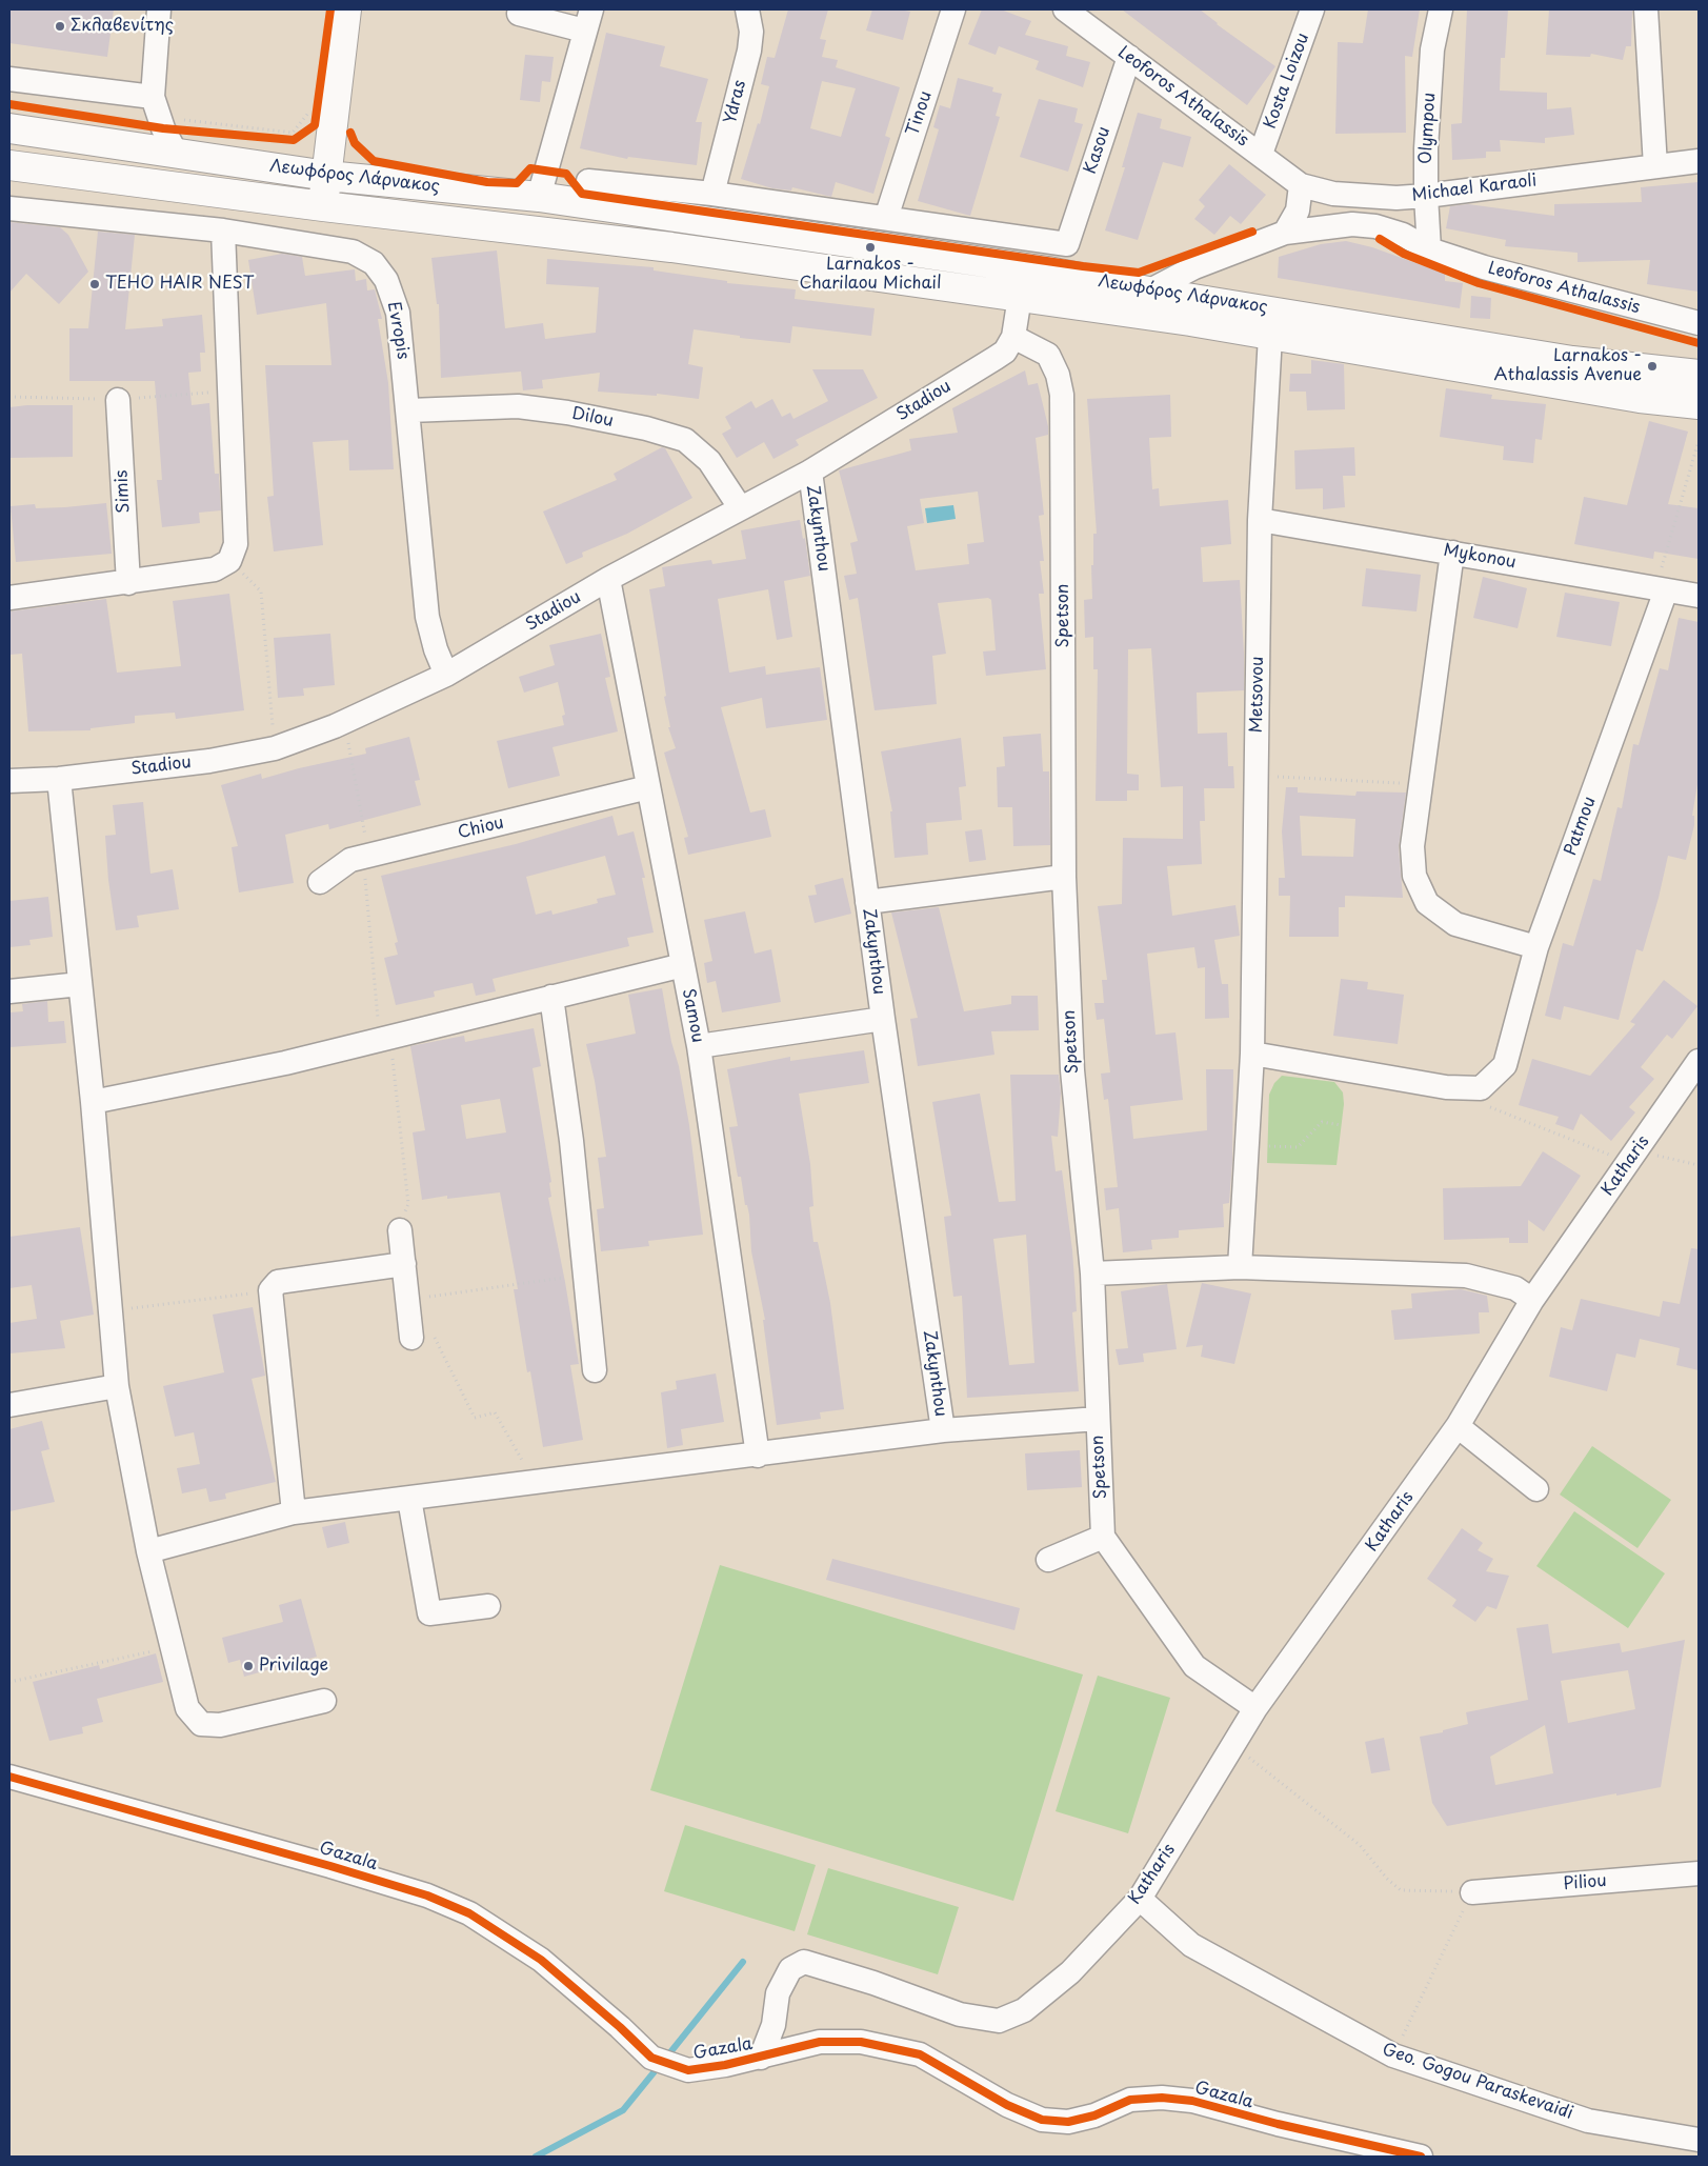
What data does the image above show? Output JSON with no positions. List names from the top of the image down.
{
  "streets": {
    "main road": ["Λεωφόρος Λάρνακος"],
    "street": [
      "Kosta Loizou",
      "Leoforos Athalassis",
      "Ydras",
      "Tinou",
      "Olympou",
      "Kasou",
      "Michael Karaoli",
      "Evropis",
      "Stadiou",
      "Dilou",
      "Simis",
      "Zakynthou",
      "Mykonou",
      "Spetson",
      "Metsovou",
      "Patmou",
      "Chiou",
      "Samou",
      "Katharis",
      "Gazala",
      "Piliou",
      "Geo. Gogou Paraskevaidi"
    ]
  },
  "crossings": [
    ["Kosta Loizou", "Leoforos Athalassis"],
    ["Leoforos Athalassis", "Olympou"],
    ["Leoforos Athalassis", "Kasou"],
    ["Leoforos Athalassis", "Michael Karaoli"],
    ["Tinou", "Kasou"],
    ["Olympou", "Michael Karaoli"],
    ["Λεωφόρος Λάρνακος", "Metsovou"],
    ["Evropis", "Stadiou"],
    ["Evropis", "Dilou"],
    ["Stadiou", "Dilou"],
    ["Stadiou", "Zakynthou"],
    ["Stadiou", "Spetson"],
    ["Stadiou", "Samou"],
    ["Mykonou", "Metsovou"],
    ["Mykonou", "Patmou"],
    ["Chiou", "Samou"],
    ["Katharis", "Gazala"],
    ["Katharis", "Geo. Gogou Paraskevaidi"]
  ],
  "places": [
    "Σκλαβενίτης",
    "Larnakos - Charilaou Michail",
    "TEHO HAIR NEST",
    "Larnakos - Athalassis Avenue",
    "Privilage"
  ]
}
